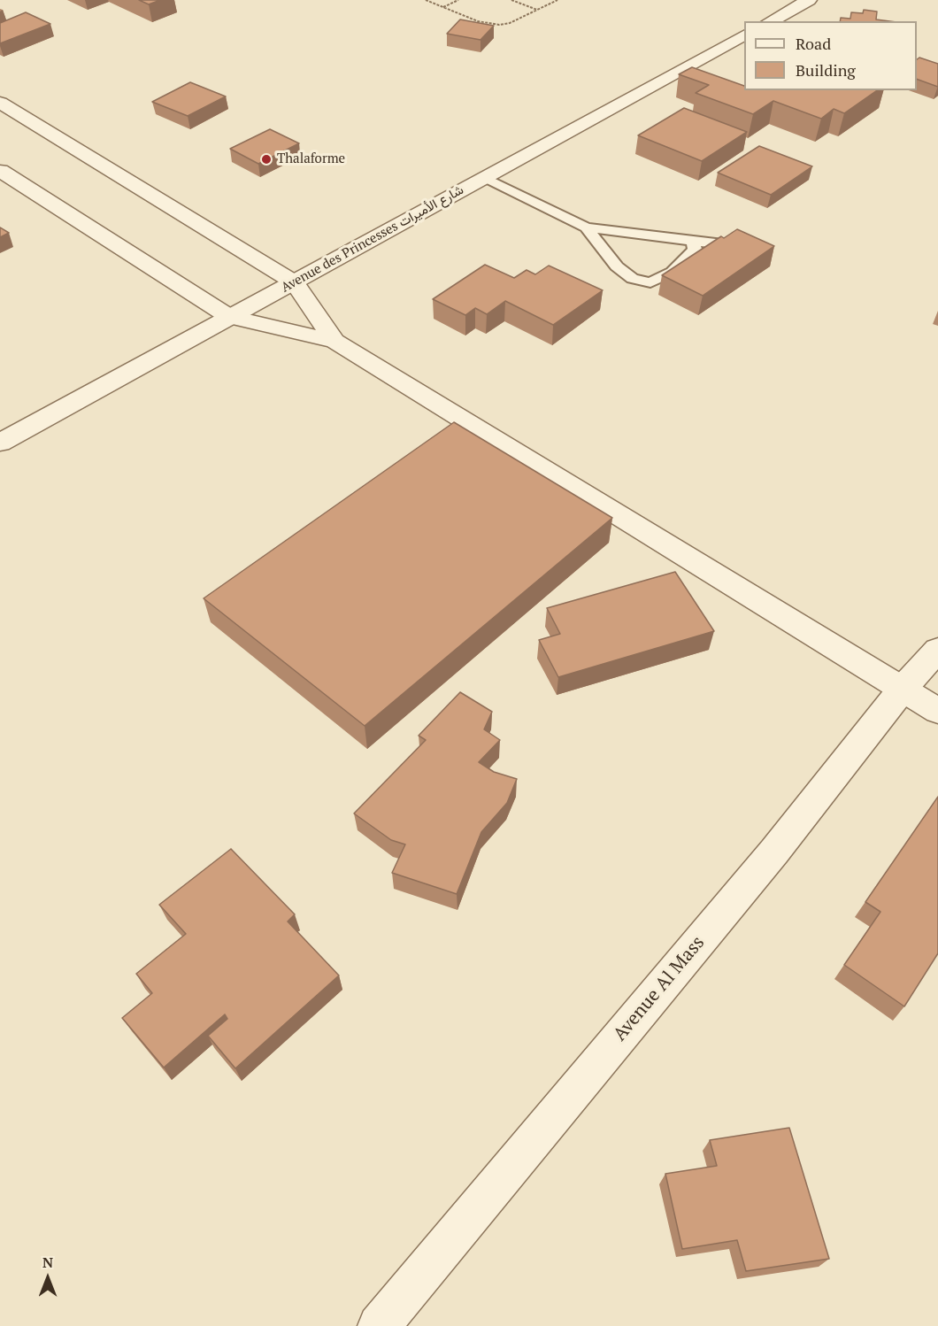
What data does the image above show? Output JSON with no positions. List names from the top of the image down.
{
  "streets": {
    "street": ["Avenue des Princesses شارع الأميرات", "Avenue Al Mass"]
  },
  "places": ["Thalaforme"],
  "legend": ["Road", "Building"],
  "north": "top"
}
